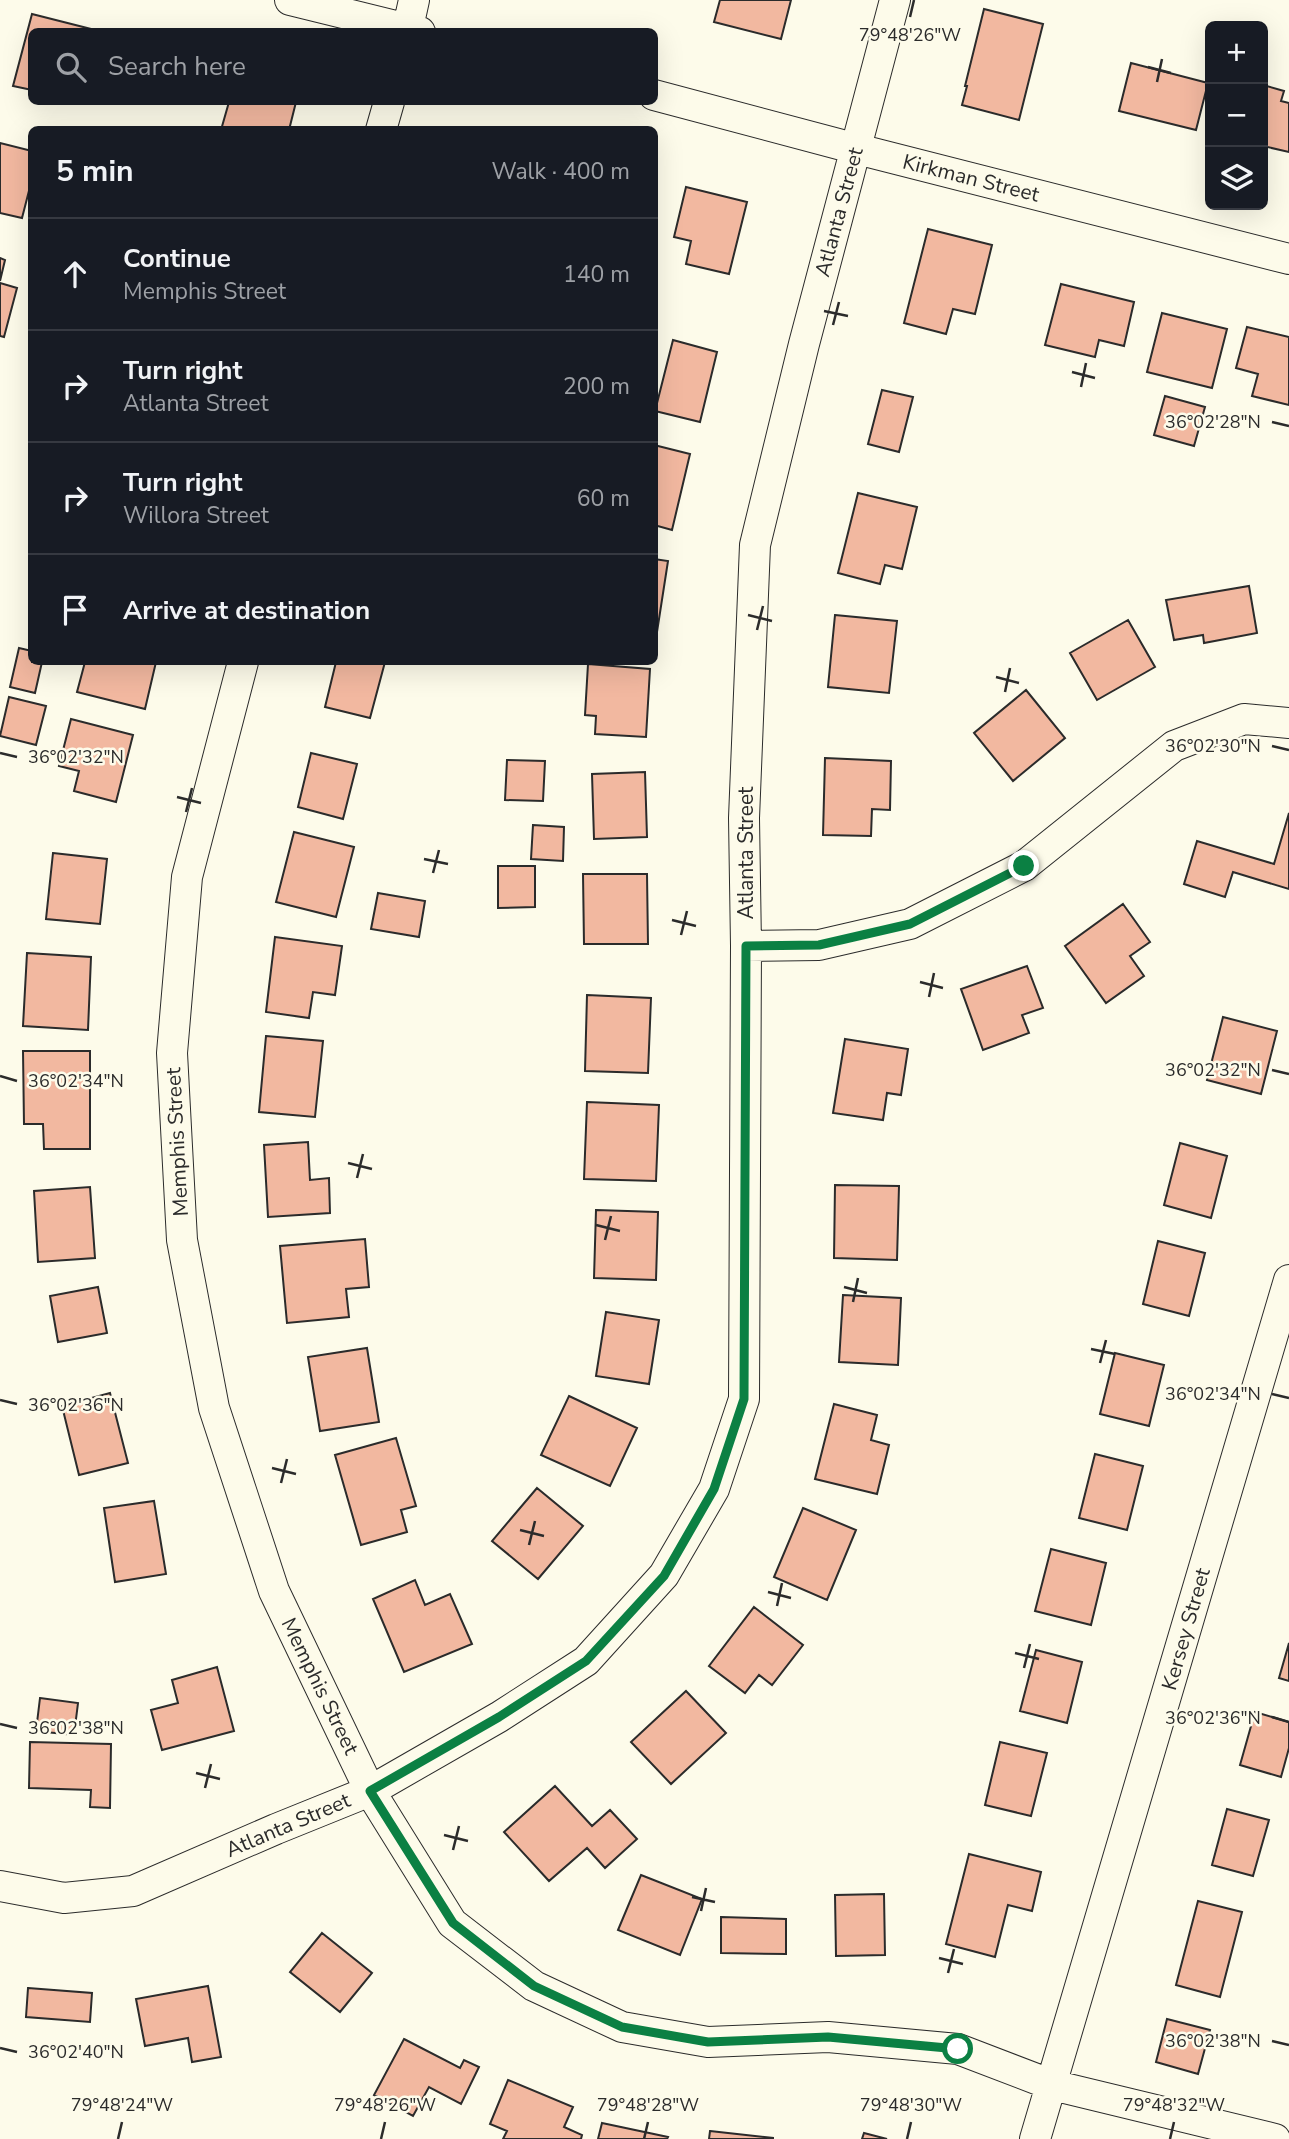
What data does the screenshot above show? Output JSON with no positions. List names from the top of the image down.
{
  "streets": {
    "street": [
      "Kirkman Street",
      "Atlanta Street",
      "Memphis Street",
      "Kersey Street"
    ]
  },
  "crossings": [
    ["Kirkman Street", "Atlanta Street"],
    ["Atlanta Street", "Memphis Street"],
    ["Memphis Street", "Kersey Street"]
  ],
  "page": {
    "map_buttons": ["+", "−"],
    "search": "Search here",
    "heading": ["5 min", "Walk · 400 m"],
    "list": [
      ["Continue", "Memphis Street", "140 m"],
      ["Turn right", "Atlanta Street", "200 m"],
      ["Turn right", "Willora Street", "60 m"],
      "Arrive at destination"
    ]
  },
  "coordinates": [
    "79°48'26\"W",
    "36°02'28\"N",
    "36°02'30\"N",
    "36°02'32\"N",
    "36°02'34\"N",
    "36°02'36\"N",
    "36°02'38\"N",
    "36°02'40\"N",
    "79°48'24\"W",
    "79°48'28\"W",
    "79°48'30\"W",
    "79°48'32\"W"
  ]
}
